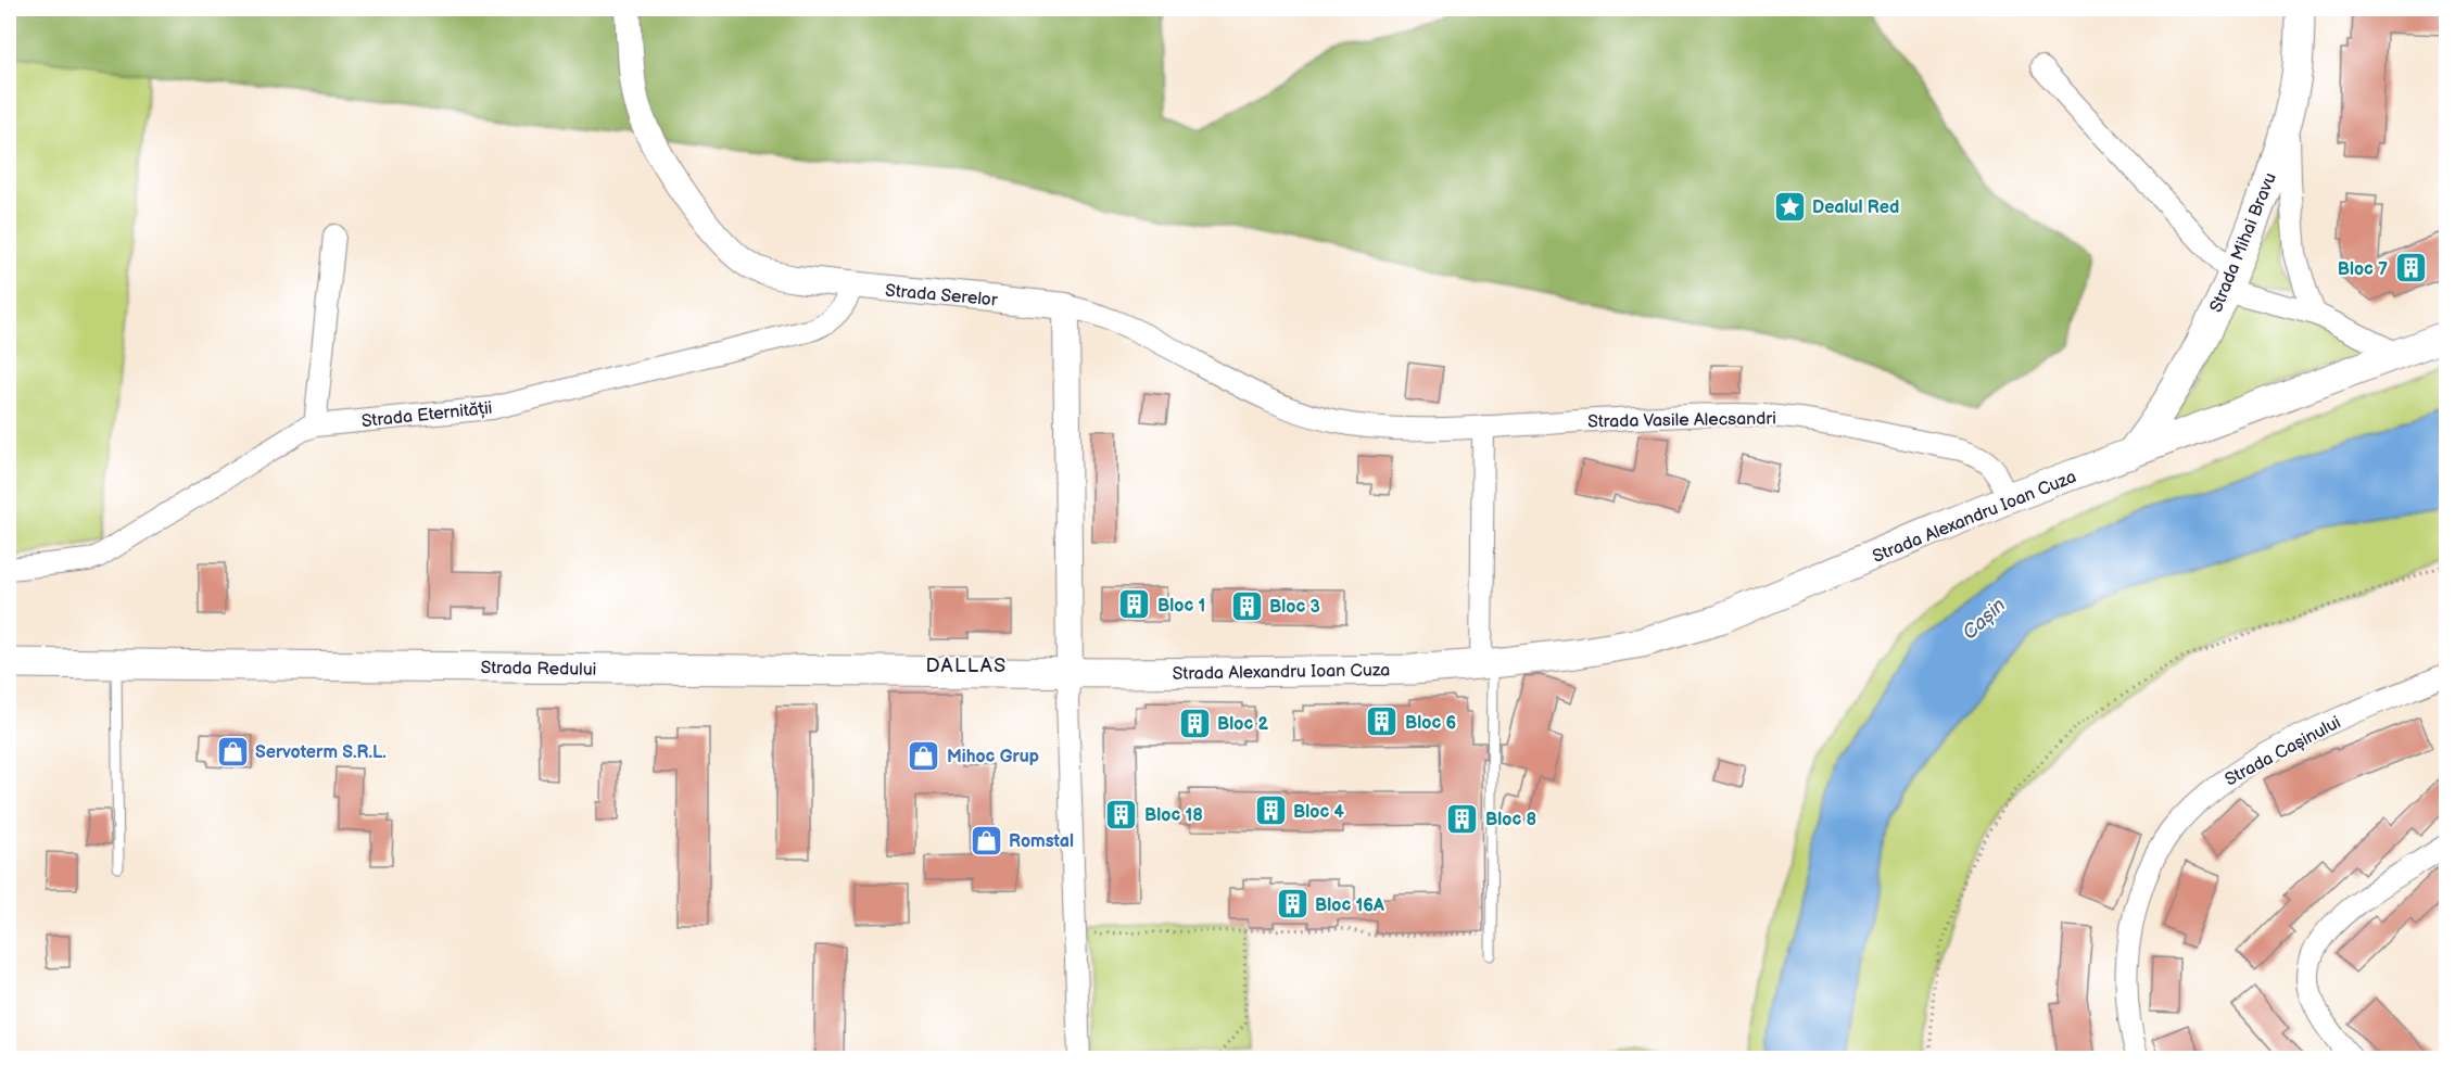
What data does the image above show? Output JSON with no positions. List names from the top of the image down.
{
  "streets": {
    "main road": ["Strada Mihai Bravu", "Strada Alexandru Ioan Cuza", "Strada Redului"],
    "street": [
      "Strada Serelor",
      "Strada Eternității",
      "Strada Vasile Alecsandri",
      "Strada Cașinului"
    ]
  },
  "crossings": [
    ["Strada Mihai Bravu", "Strada Alexandru Ioan Cuza"],
    ["Strada Serelor", "Strada Eternității"],
    ["Strada Serelor", "Strada Vasile Alecsandri"],
    ["Strada Vasile Alecsandri", "Strada Alexandru Ioan Cuza"],
    ["Strada Alexandru Ioan Cuza", "Strada Redului"]
  ],
  "districts": ["DALLAS"],
  "water": ["Cașin"],
  "places": {
    "place": ["Dealul Red"],
    "building": [
      "Bloc 7",
      "Bloc 1",
      "Bloc 3",
      "Bloc 6",
      "Bloc 2",
      "Bloc 4",
      "Bloc 18",
      "Bloc 8",
      "Bloc 16A"
    ],
    "shop": ["Servoterm S.R.L.", "Mihoc Grup", "Romstal"]
  }
}
